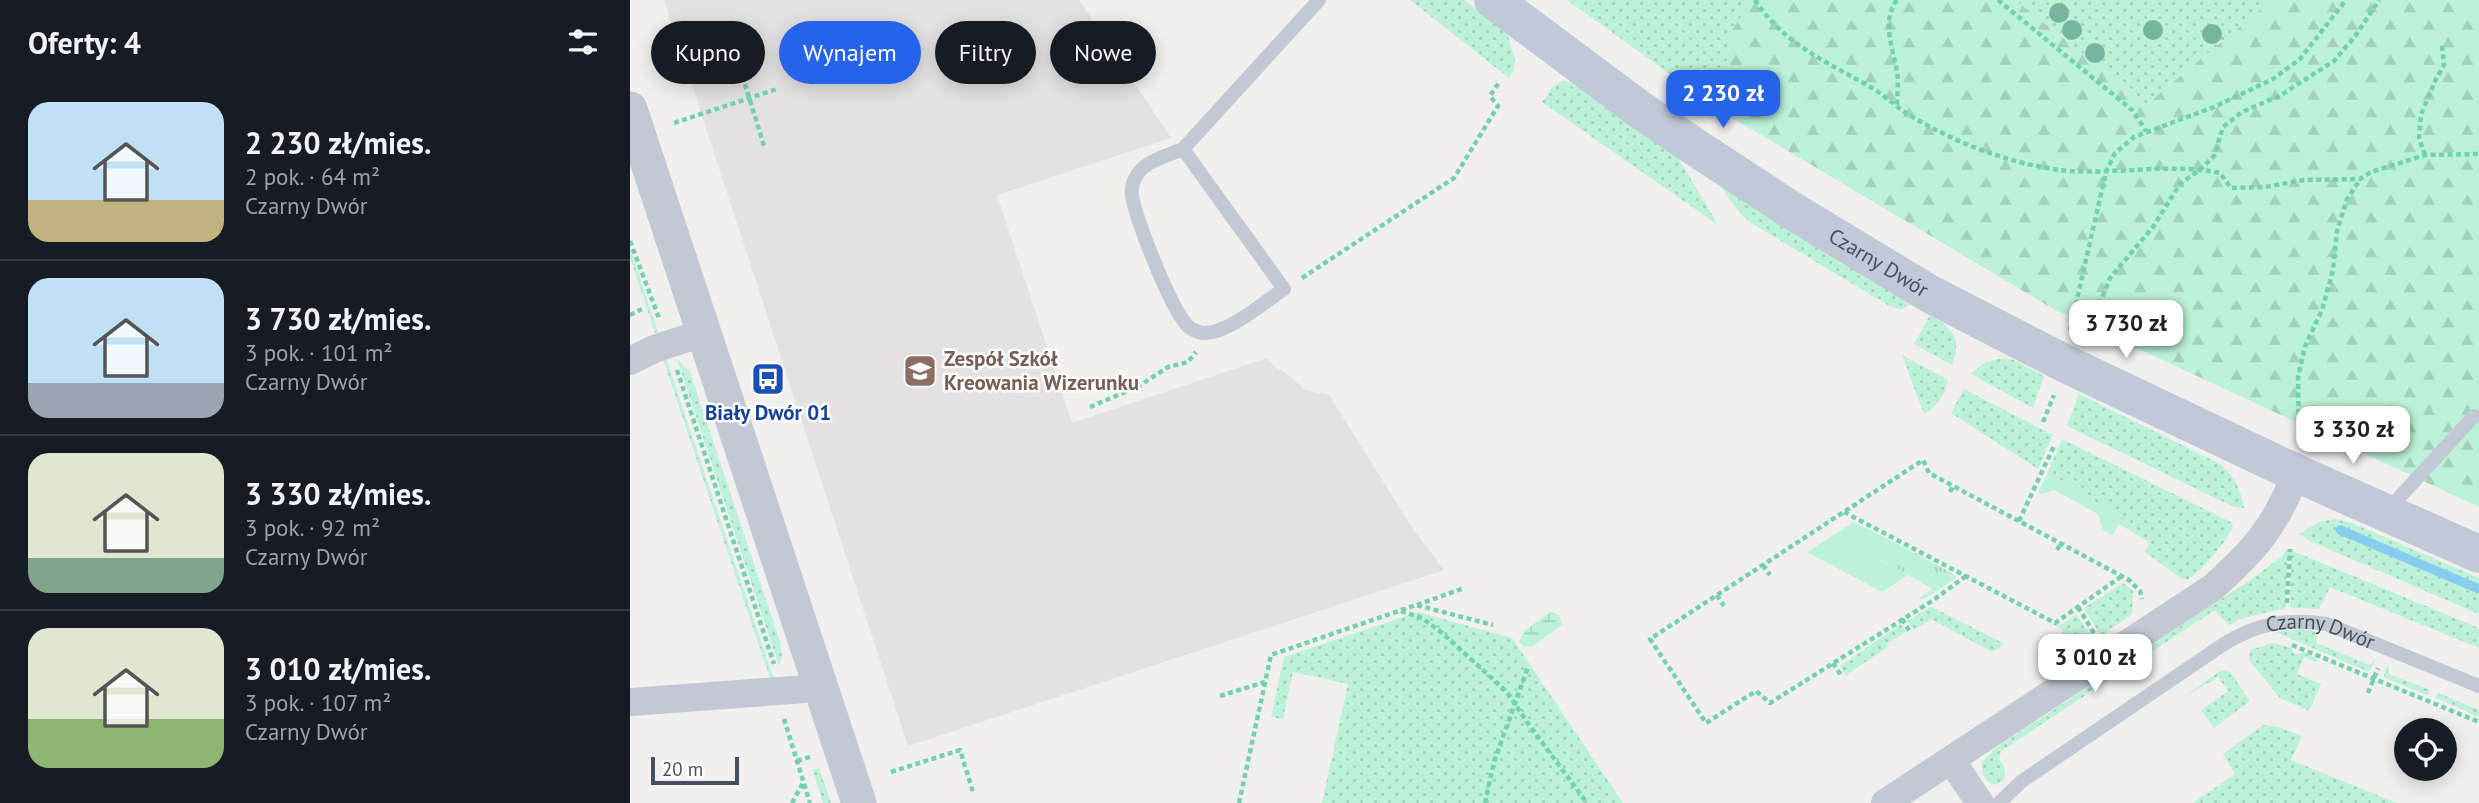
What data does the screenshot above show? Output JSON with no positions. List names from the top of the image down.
{
  "streets": {
    "main road": ["Czarny Dwór"]
  },
  "places": {
    "school or university": ["Zespół Szkół Kreowania Wizerunku"],
    "bus stop": ["Biały Dwór 01"]
  },
  "scale_bar": "20 m",
  "page": {
    "heading": "Oferty: 4",
    "chip": [
      "Kupno",
      "Wynajem",
      "Filtry",
      "Nowe"
    ],
    "price": [
      "2 230 zł",
      "3 730 zł",
      "3 330 zł",
      "3 010 zł"
    ],
    "list": [
      {
        "name": "2 230 zł/mies.",
        "note": "2 pok. · 64 m² · Czarny Dwór"
      },
      {
        "name": "3 730 zł/mies.",
        "note": "3 pok. · 101 m² · Czarny Dwór"
      },
      {
        "name": "3 330 zł/mies.",
        "note": "3 pok. · 92 m² · Czarny Dwór"
      },
      {
        "name": "3 010 zł/mies.",
        "note": "3 pok. · 107 m² · Czarny Dwór"
      }
    ],
    "scale": "20 m"
  }
}
